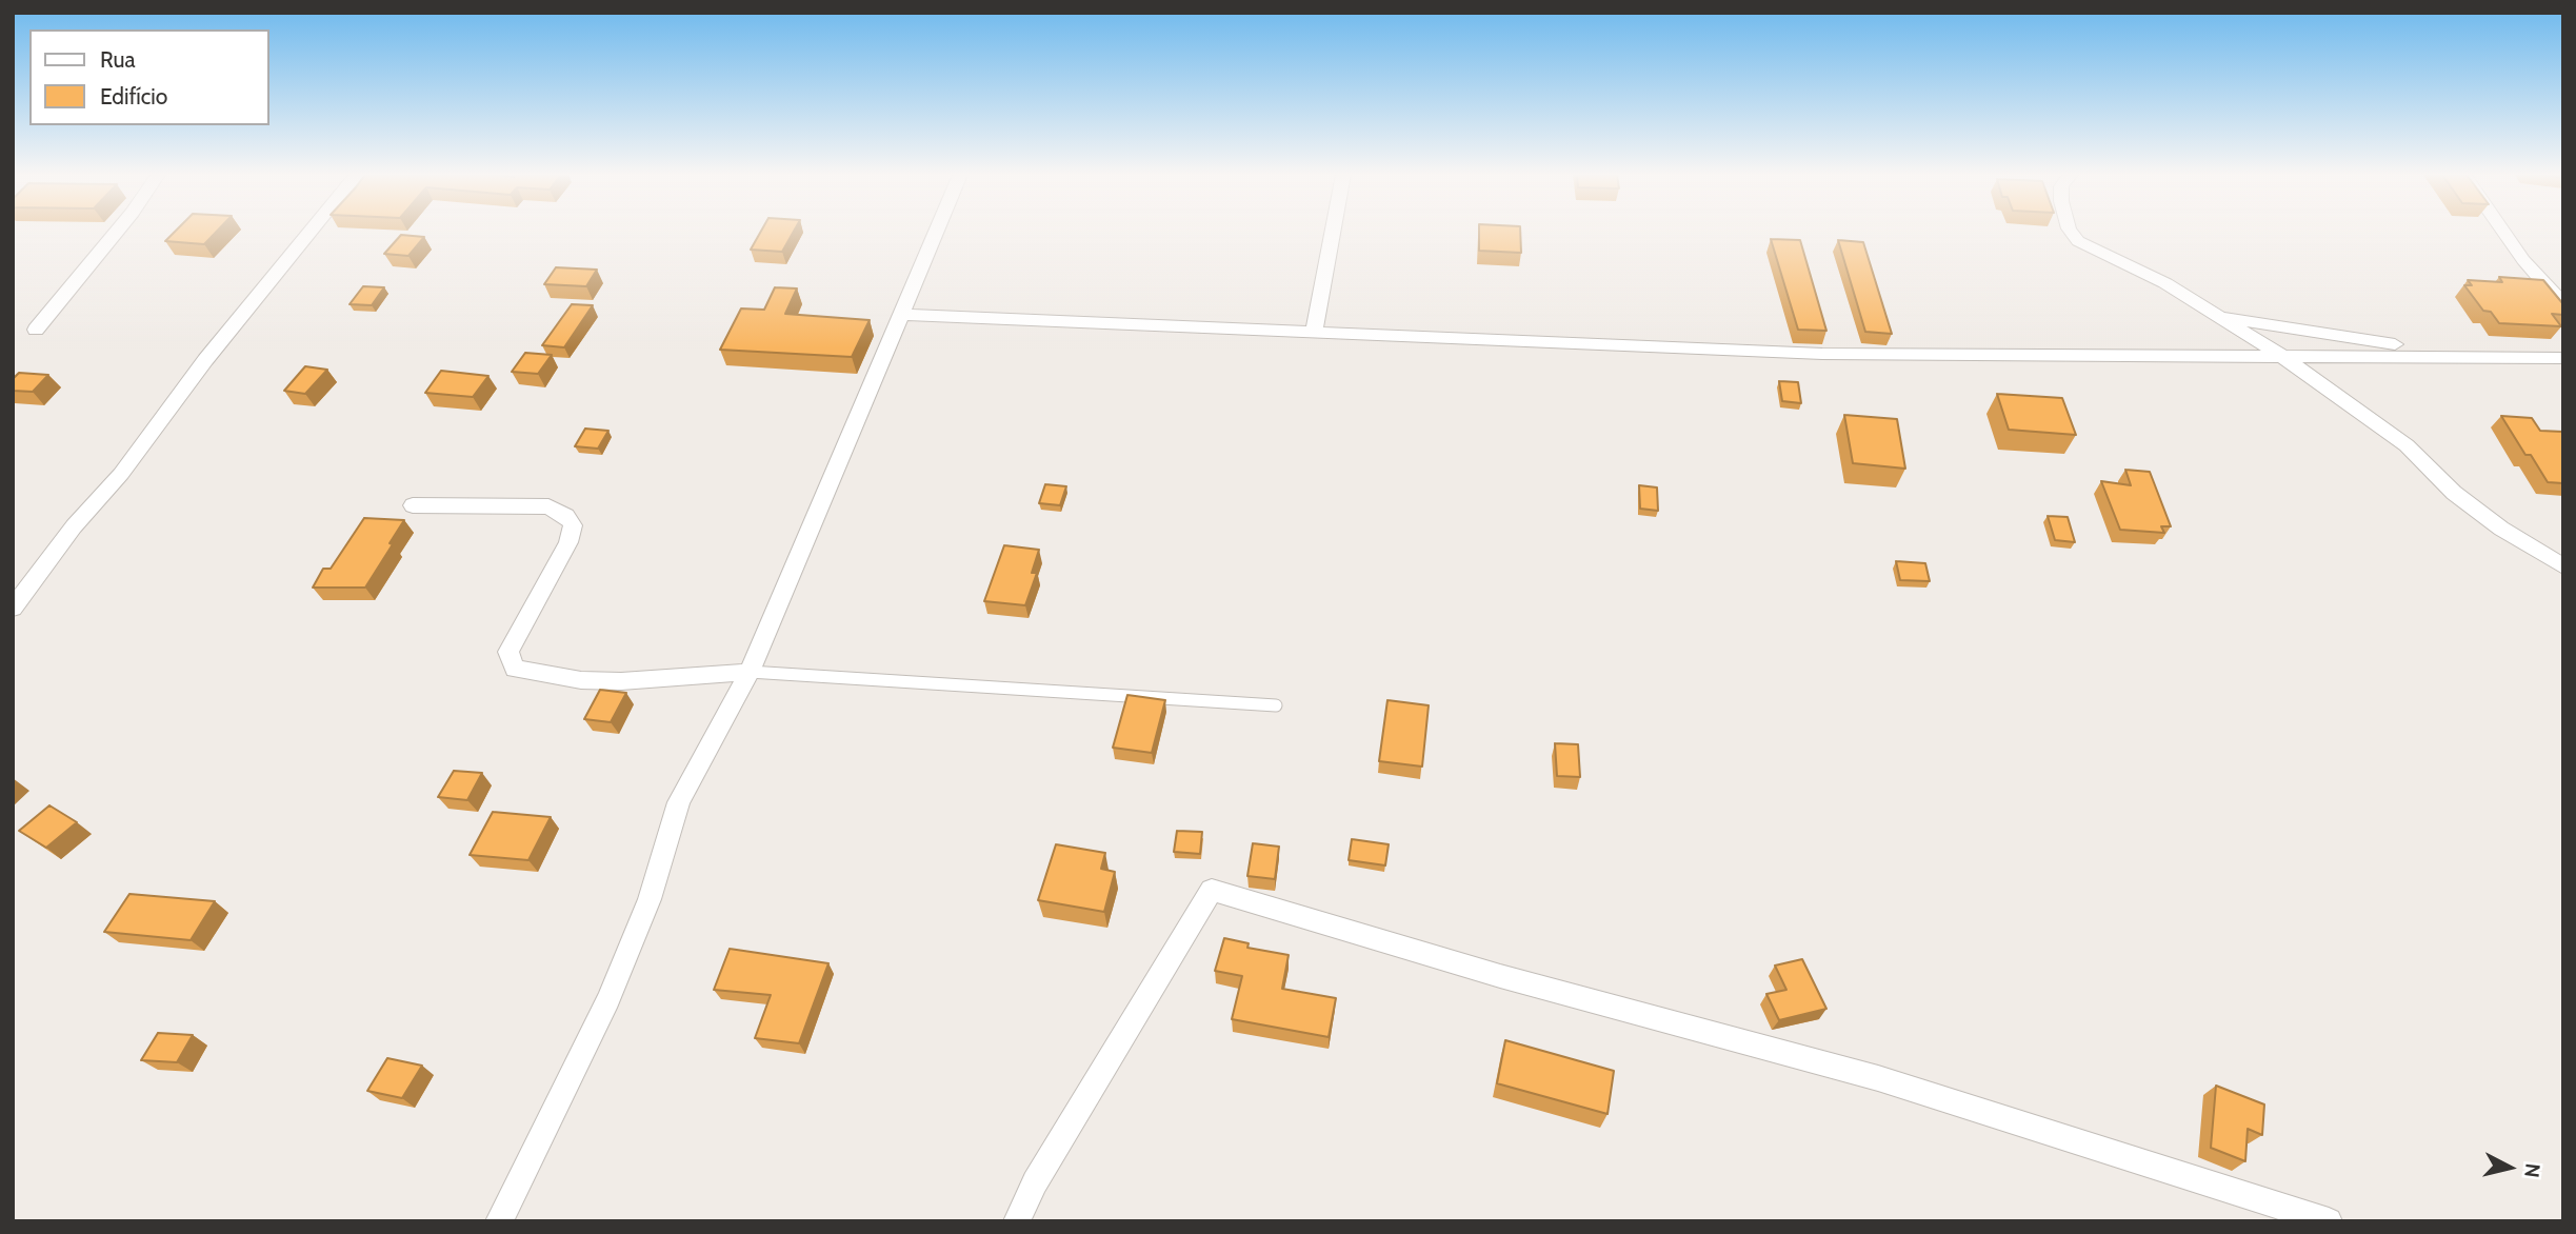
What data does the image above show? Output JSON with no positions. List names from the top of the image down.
{
  "legend": ["Rua", "Edifício"],
  "north": "right"
}
